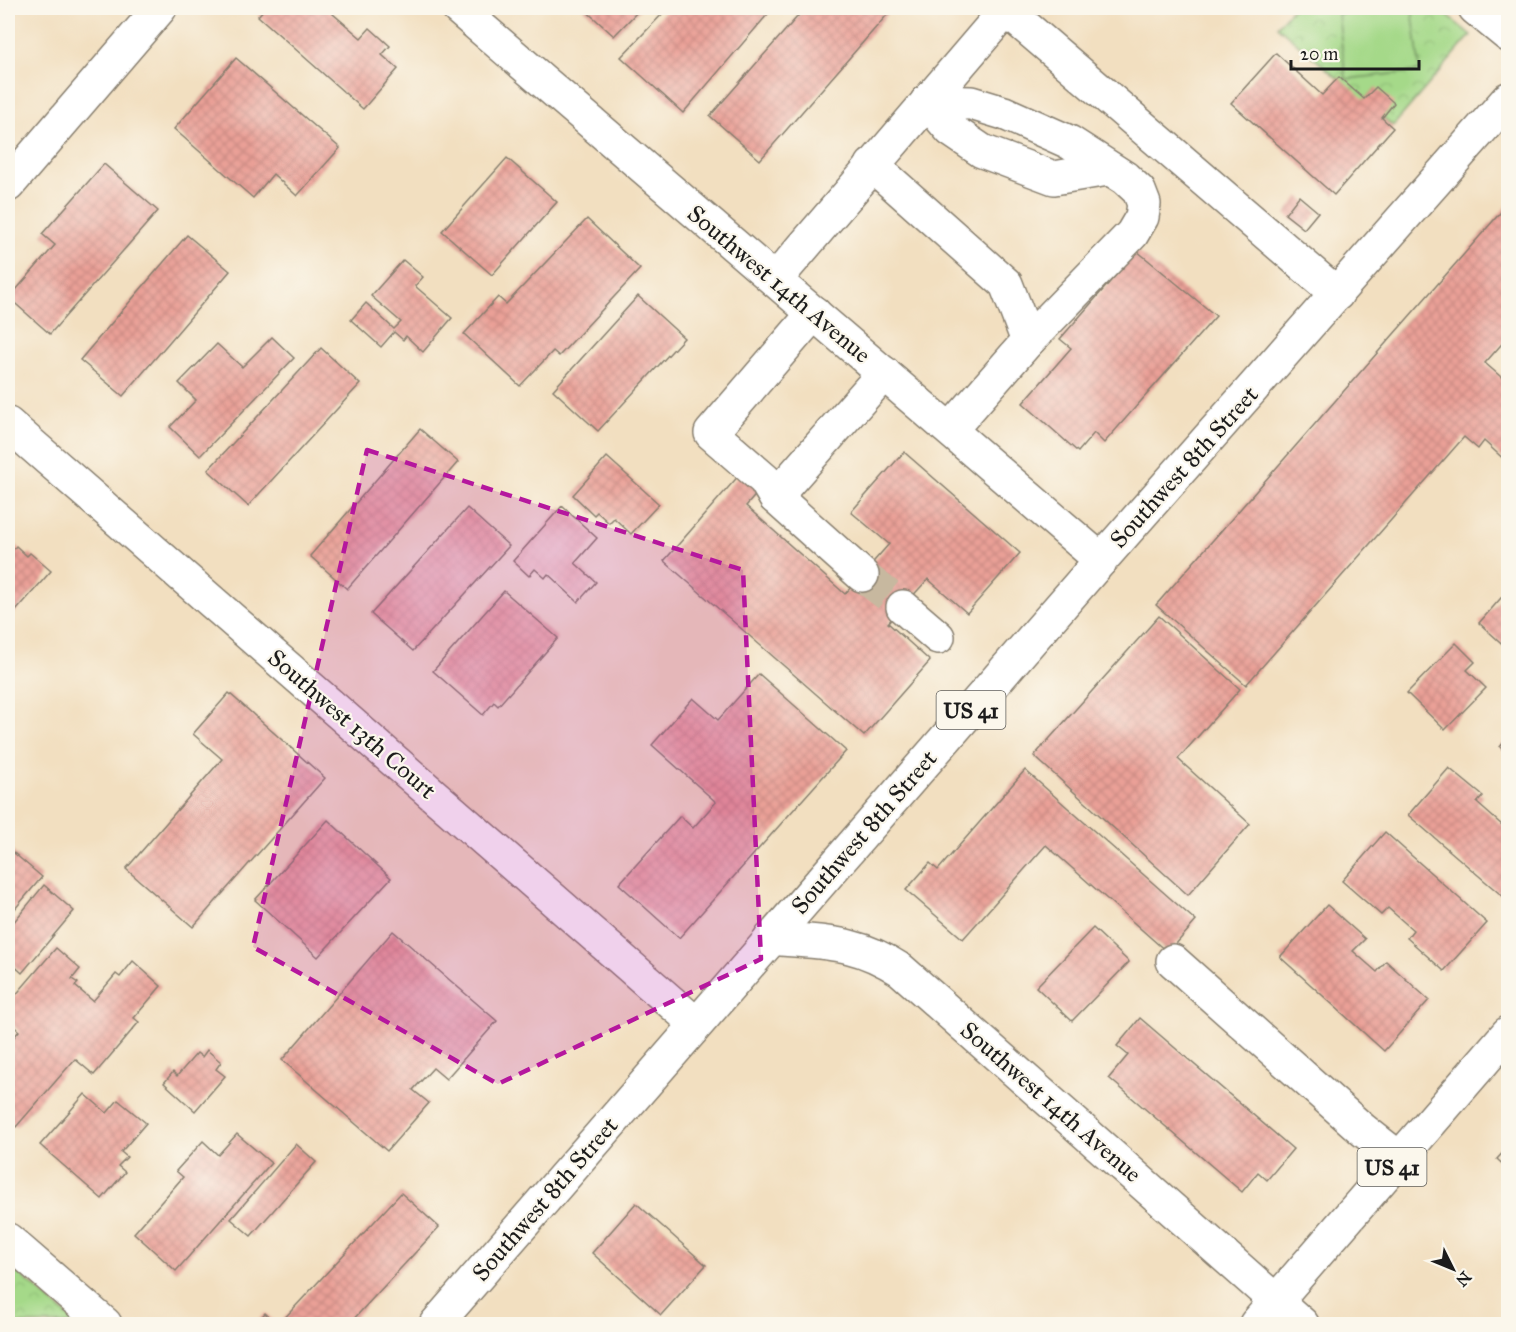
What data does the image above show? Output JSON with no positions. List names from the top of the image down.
{
  "streets": {
    "street": [
      "Southwest 14th Avenue",
      "Southwest 8th Street",
      "US 41",
      "Southwest 13th Court"
    ]
  },
  "crossings": [
    ["Southwest 14th Avenue", "Southwest 8th Street"],
    ["Southwest 14th Avenue", "US 41"],
    ["Southwest 8th Street", "Southwest 13th Court"]
  ],
  "scale_bar": "20 m",
  "north": "bottom right"
}
